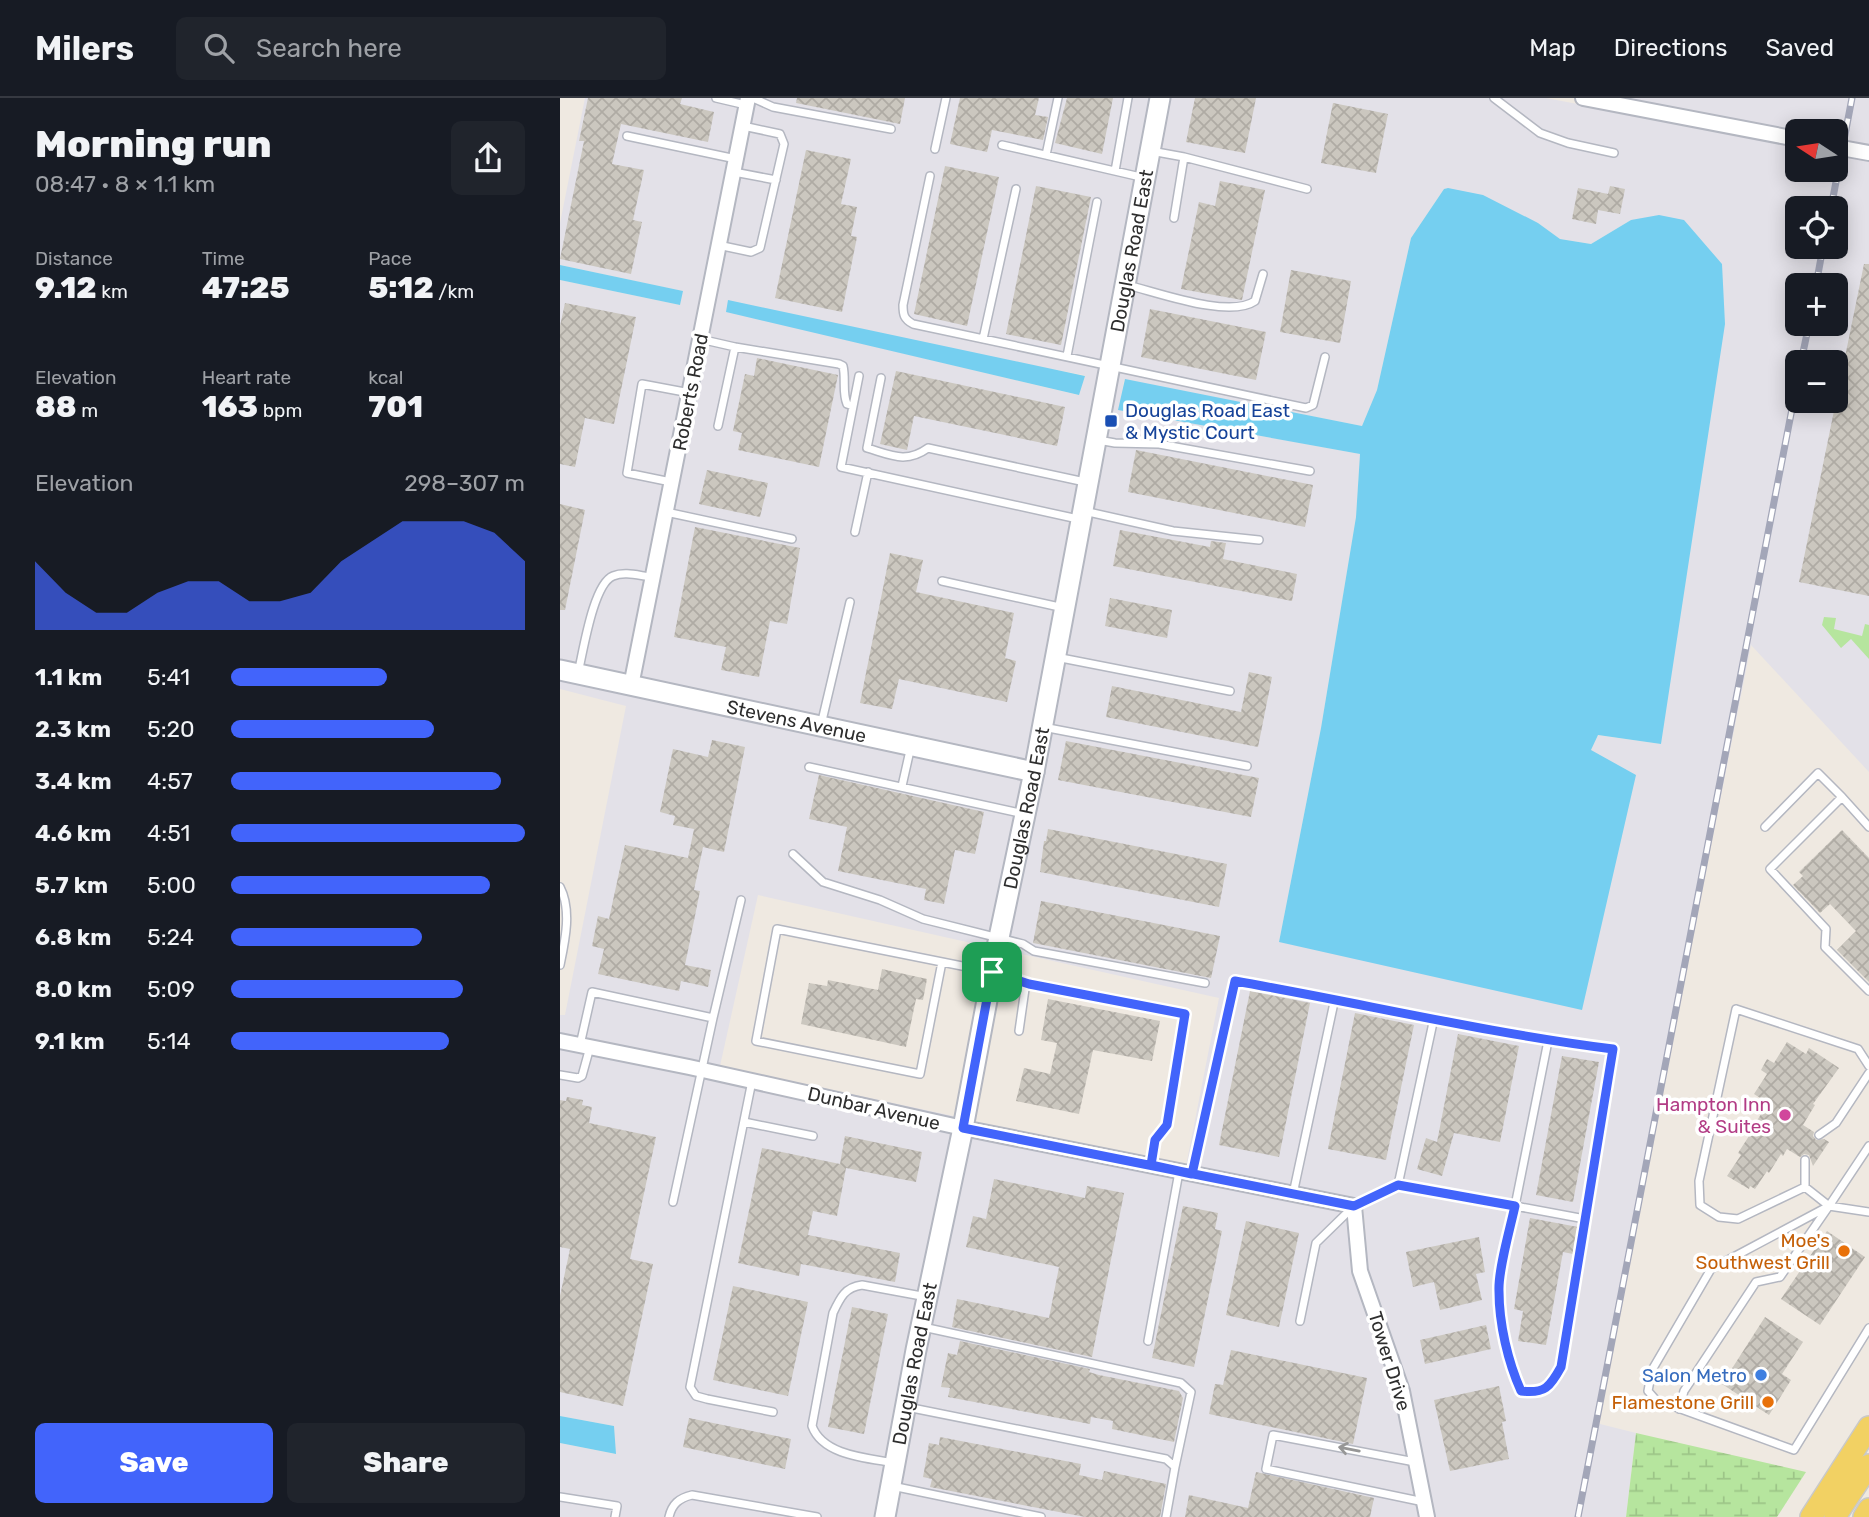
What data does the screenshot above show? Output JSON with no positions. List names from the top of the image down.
{
  "streets": {
    "street": [
      "Douglas Road East",
      "Roberts Road",
      "Stevens Avenue",
      "Dunbar Avenue",
      "Tower Drive"
    ]
  },
  "crossings": [
    ["Douglas Road East", "Stevens Avenue"],
    ["Douglas Road East", "Dunbar Avenue"],
    ["Roberts Road", "Stevens Avenue"],
    ["Dunbar Avenue", "Tower Drive"]
  ],
  "places": {
    "transit": ["Douglas Road East & Mystic Court"],
    "other": [
      "Hampton Inn & Suites",
      "Moe's Southwest Grill",
      "Salon Metro",
      "Flamestone Grill"
    ]
  },
  "north": "left",
  "page": {
    "header": "Milers",
    "search": "Search here",
    "nav": ["Map", "Directions", "Saved"],
    "heading": ["Morning run", "08:47 · 8 × 1.1 km"],
    "map_buttons": ["+", "−"],
    "stats": [
      ["Distance", "9.12 km"],
      ["Time", "47:25"],
      ["Pace", "5:12 /km"],
      ["Elevation", "88 m"],
      ["Heart rate", "163 bpm"],
      ["kcal", "701"]
    ],
    "chart": ["Elevation", "298–307 m"],
    "list": [
      {
        "name": "1.1 km",
        "note": "5:41"
      },
      {
        "name": "2.3 km",
        "note": "5:20"
      },
      {
        "name": "3.4 km",
        "note": "4:57"
      },
      {
        "name": "4.6 km",
        "note": "4:51"
      },
      {
        "name": "5.7 km",
        "note": "5:00"
      },
      {
        "name": "6.8 km",
        "note": "5:24"
      },
      {
        "name": "8.0 km",
        "note": "5:09"
      },
      {
        "name": "9.1 km",
        "note": "5:14"
      }
    ],
    "buttons": ["Save", "Share"]
  }
}
